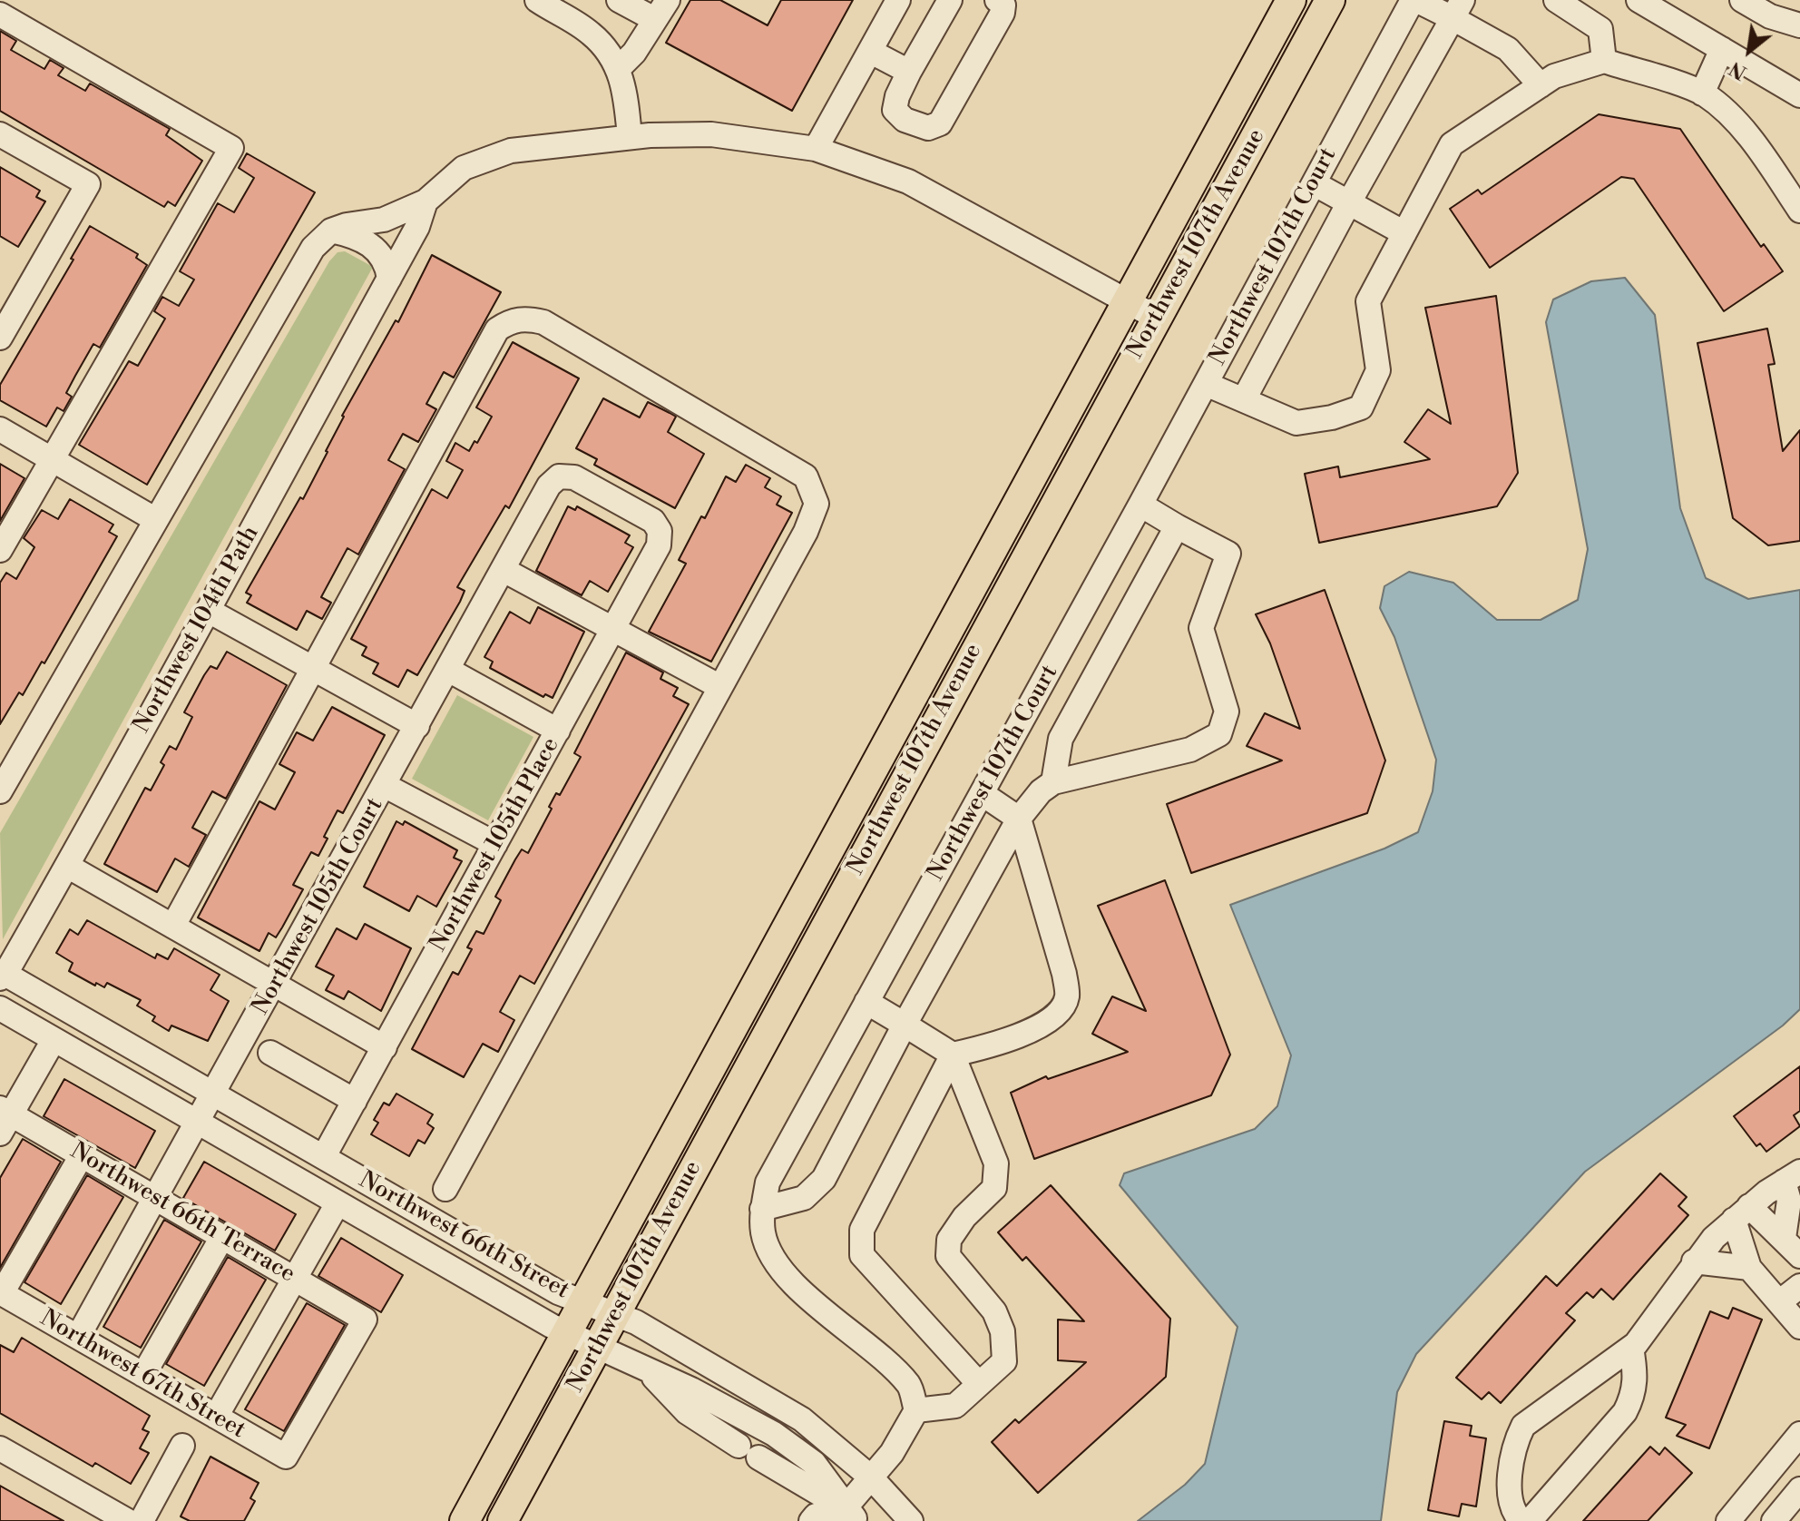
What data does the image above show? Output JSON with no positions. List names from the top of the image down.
{
  "streets": {
    "main road": ["Northwest 107th Avenue"],
    "street": [
      "Northwest 107th Court",
      "Northwest 104th Path",
      "Northwest 105th Place",
      "Northwest 105th Court",
      "Northwest 66th Terrace",
      "Northwest 66th Street",
      "Northwest 67th Street"
    ]
  },
  "crossings": [
    ["Northwest 107th Avenue", "Northwest 66th Street"],
    ["Northwest 104th Path", "Northwest 66th Street"],
    ["Northwest 105th Place", "Northwest 105th Court"],
    ["Northwest 105th Place", "Northwest 66th Street"],
    ["Northwest 105th Court", "Northwest 66th Terrace"],
    ["Northwest 105th Court", "Northwest 66th Street"],
    ["Northwest 105th Court", "Northwest 67th Street"],
    ["Northwest 66th Terrace", "Northwest 67th Street"]
  ],
  "north": "bottom left"
}
